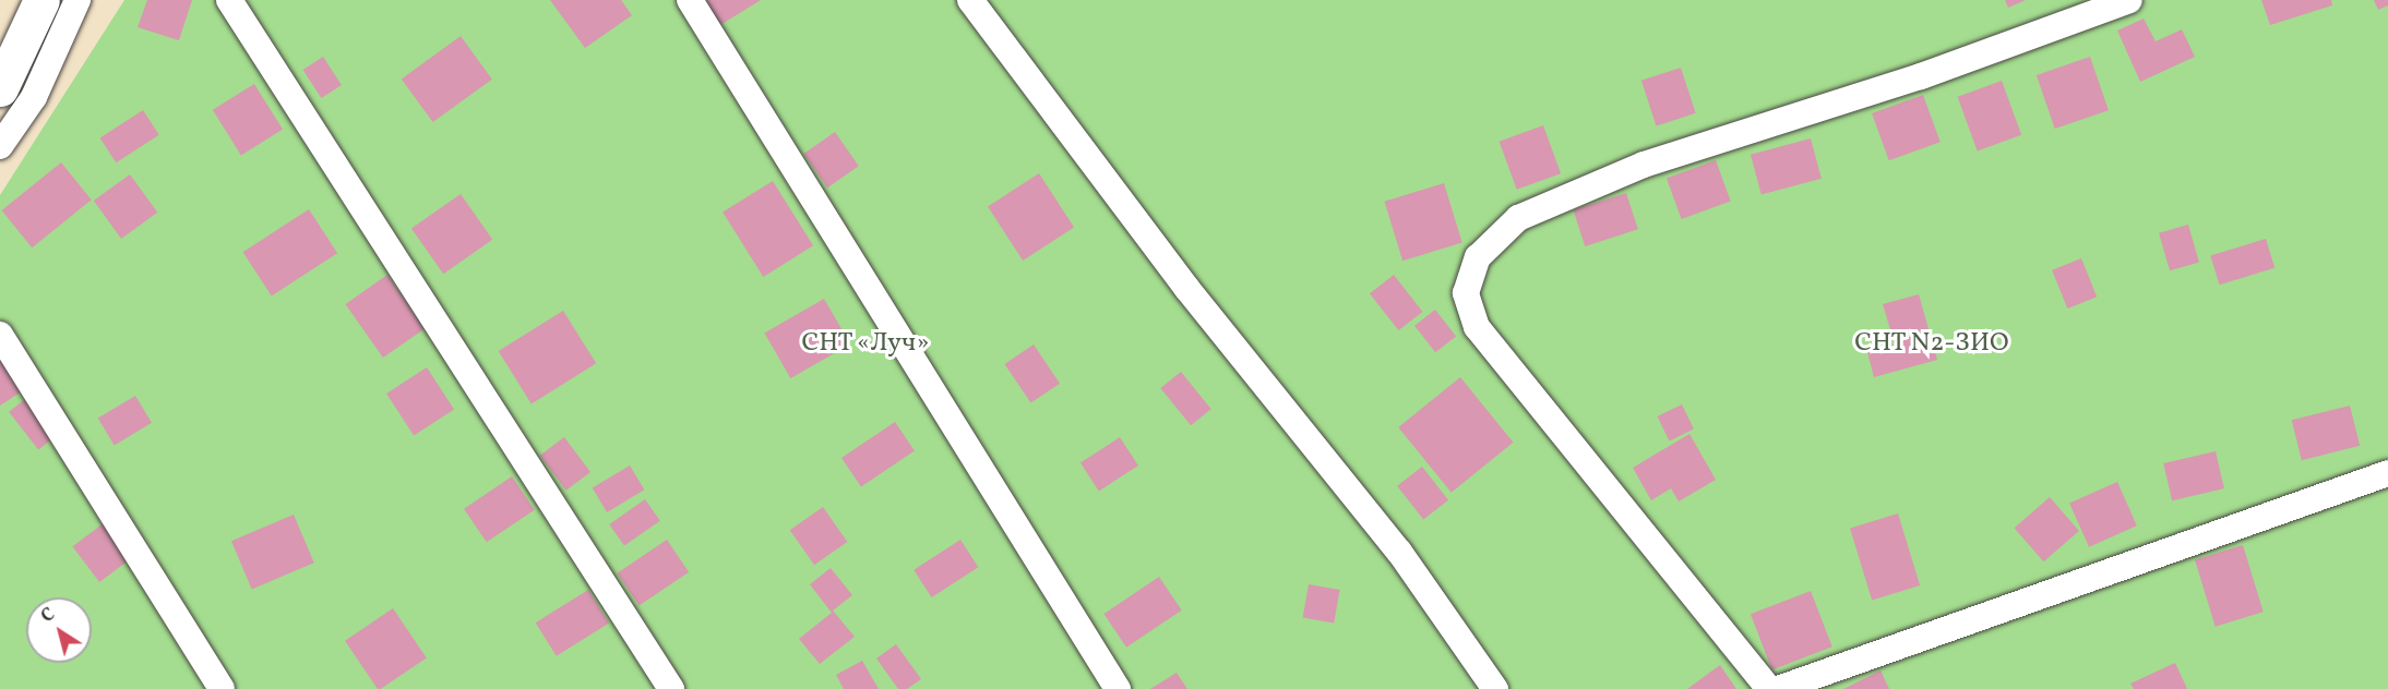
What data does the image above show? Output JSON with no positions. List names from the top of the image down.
{
  "parks": ["СНТ «Луч»", "СНТ N2-ЗИО"],
  "north": "top left"
}
